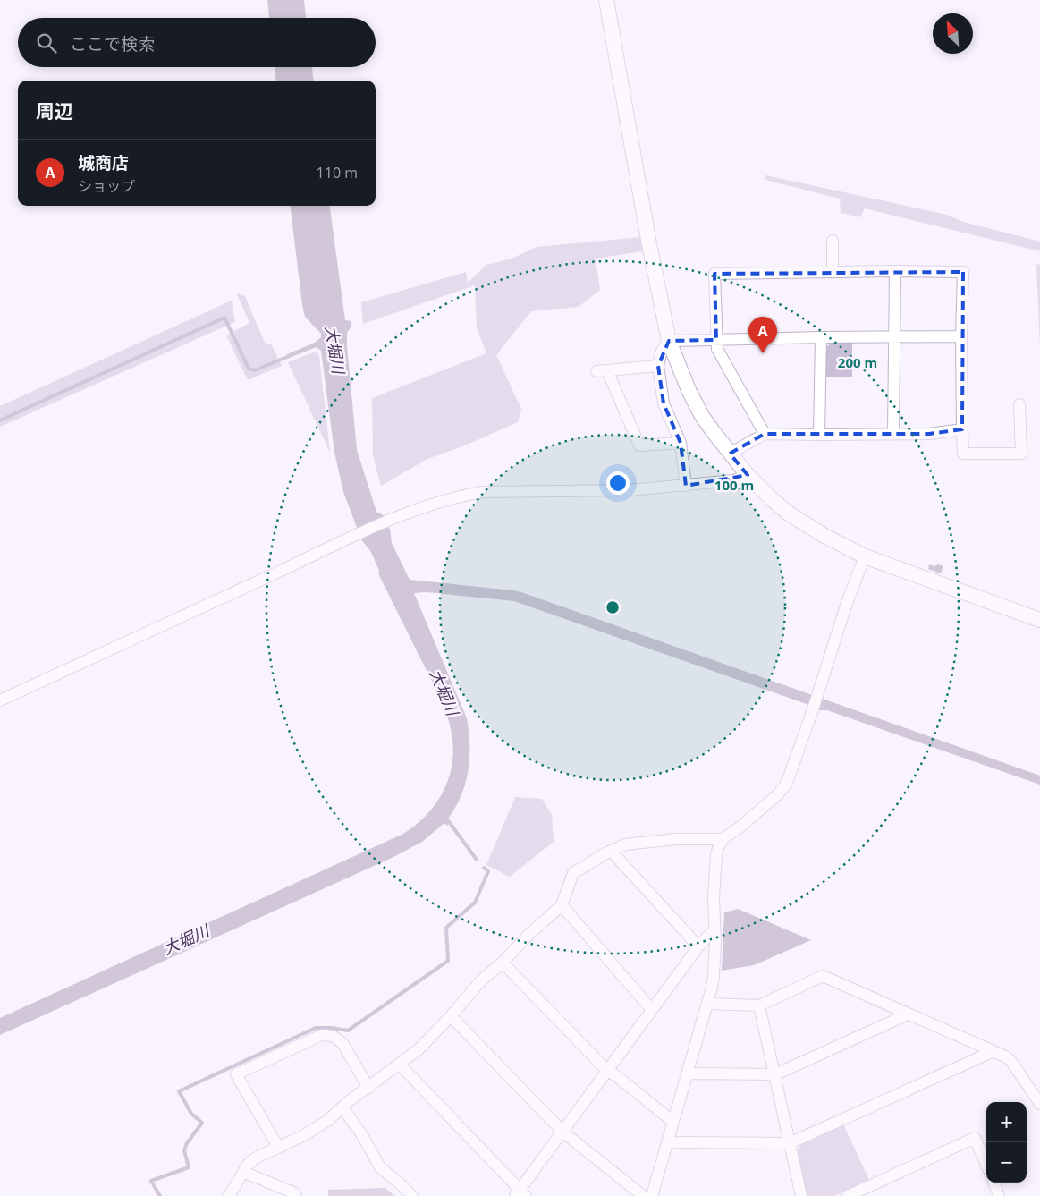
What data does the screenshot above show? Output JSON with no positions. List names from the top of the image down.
{
  "water": ["大堀川"],
  "north": "top left",
  "page": {
    "search": "ここで検索",
    "heading": "周辺",
    "list": [
      {
        "mark": "A",
        "name": "城商店",
        "note": "ショップ",
        "value": "110 m"
      }
    ],
    "pins": "A",
    "map_buttons": ["+", "−"]
  },
  "rings": ["200 m", "100 m"]
}
